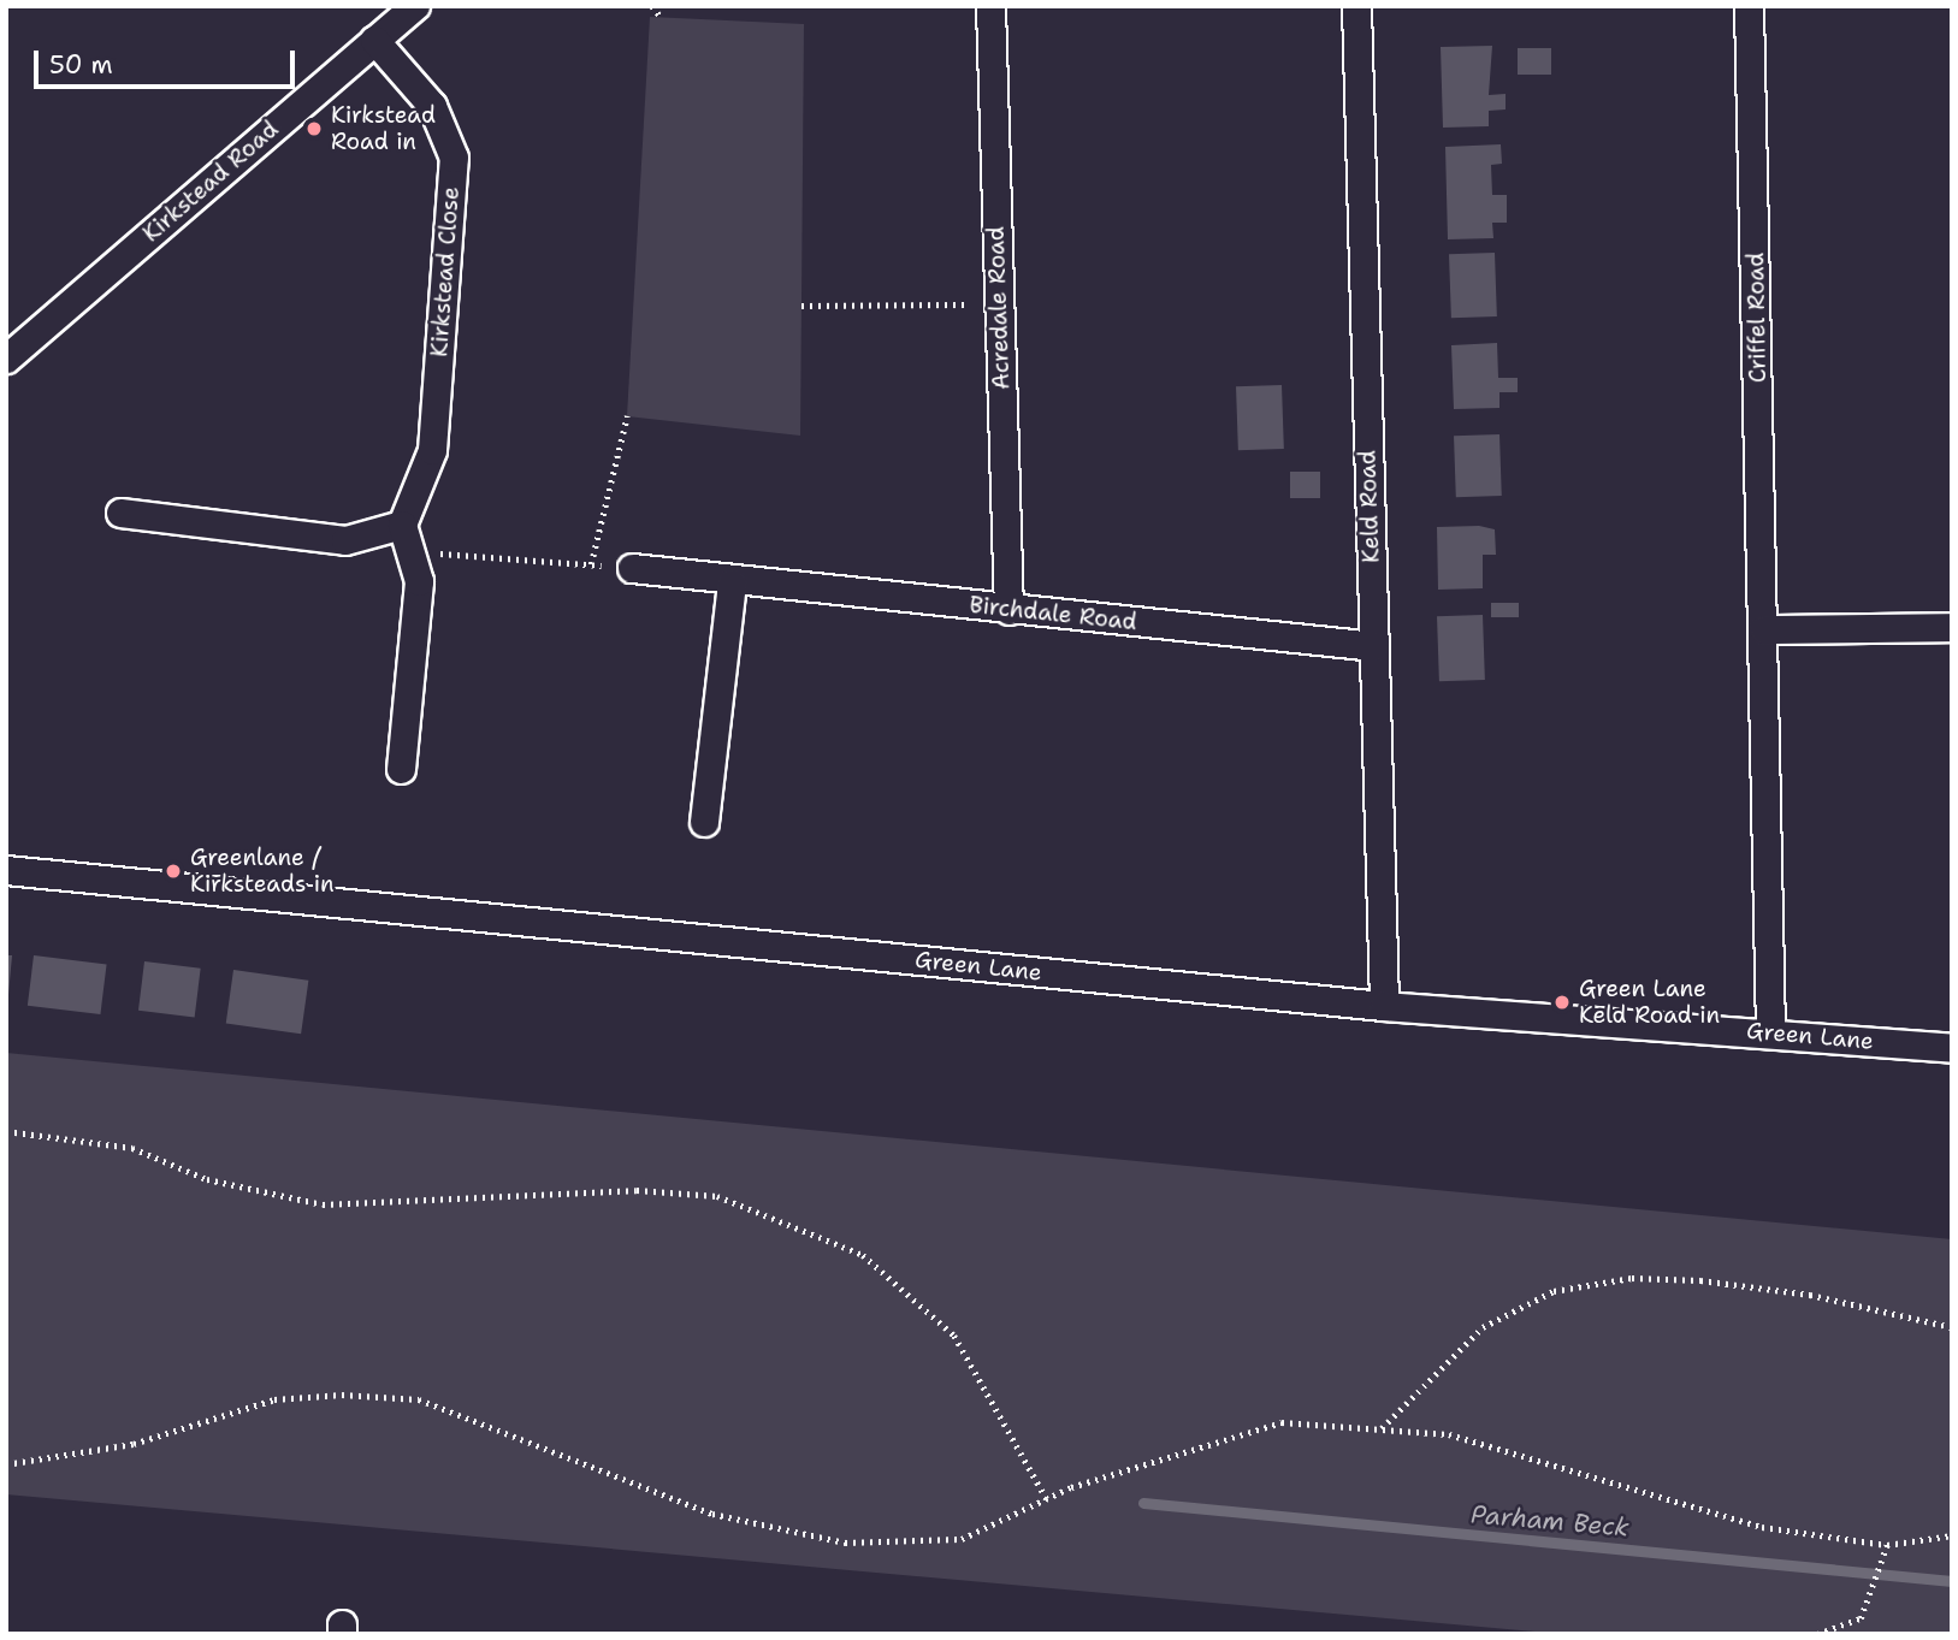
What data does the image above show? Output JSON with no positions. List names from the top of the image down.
{
  "streets": {
    "street": [
      "Kirkstead Road",
      "Kirkstead Close",
      "Acredale Road",
      "Criffel Road",
      "Keld Road",
      "Birchdale Road",
      "Green Lane"
    ]
  },
  "crossings": [
    ["Kirkstead Road", "Kirkstead Close"],
    ["Acredale Road", "Birchdale Road"],
    ["Criffel Road", "Green Lane"],
    ["Keld Road", "Birchdale Road"],
    ["Keld Road", "Green Lane"]
  ],
  "water": ["Parham Beck"],
  "places": ["Kirkstead Road in", "Greenlane / Kirksteads in", "Green Lane Keld Road in"],
  "scale_bar": "50 m"
}
